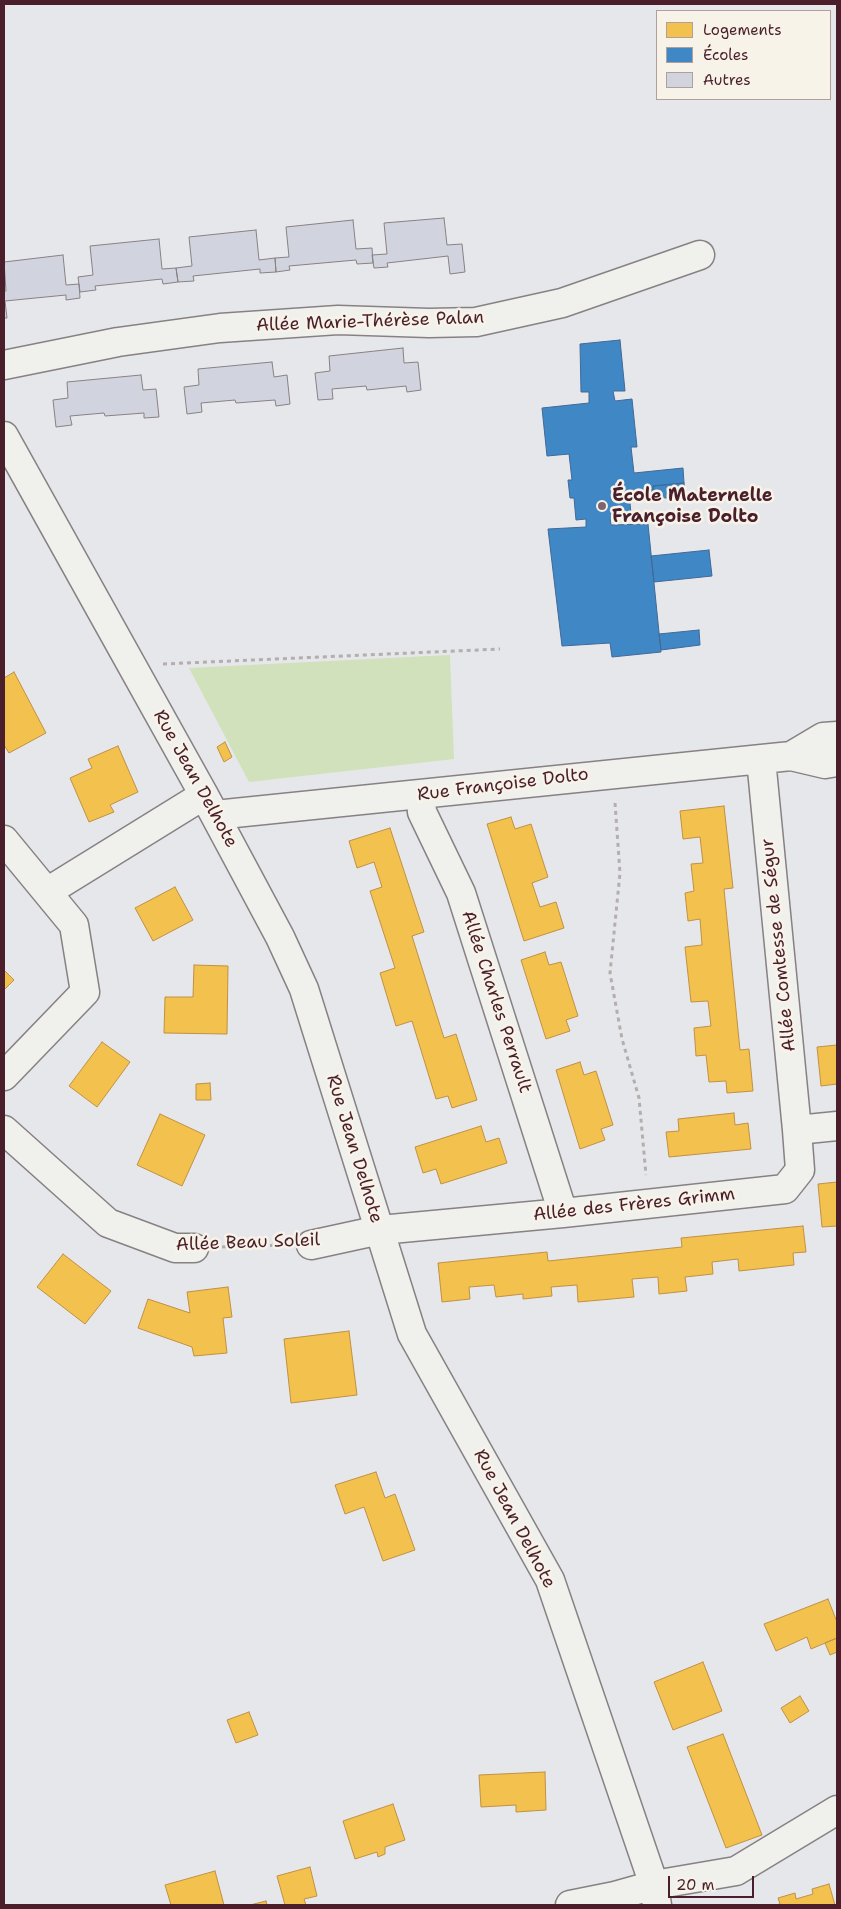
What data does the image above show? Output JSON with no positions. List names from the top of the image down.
{
  "streets": {
    "street": [
      "Allée Marie-Thérèse Palan",
      "Rue Jean Delhote",
      "Rue Françoise Dolto",
      "Allée Comtesse de Ségur",
      "Allée Charles Perrault",
      "Allée des Frères Grimm",
      "Allée Beau Soleil"
    ]
  },
  "crossings": [
    ["Rue Jean Delhote", "Rue Françoise Dolto"],
    ["Rue Jean Delhote", "Allée des Frères Grimm"],
    ["Rue Jean Delhote", "Allée Beau Soleil"],
    ["Rue Françoise Dolto", "Allée Comtesse de Ségur"],
    ["Rue Françoise Dolto", "Allée Charles Perrault"],
    ["Allée Comtesse de Ségur", "Allée des Frères Grimm"],
    ["Allée Charles Perrault", "Allée des Frères Grimm"],
    ["Allée des Frères Grimm", "Allée Beau Soleil"]
  ],
  "places": ["École Maternelle Françoise Dolto"],
  "legend": ["Logements", "Écoles", "Autres"],
  "scale_bar": "20 m"
}
